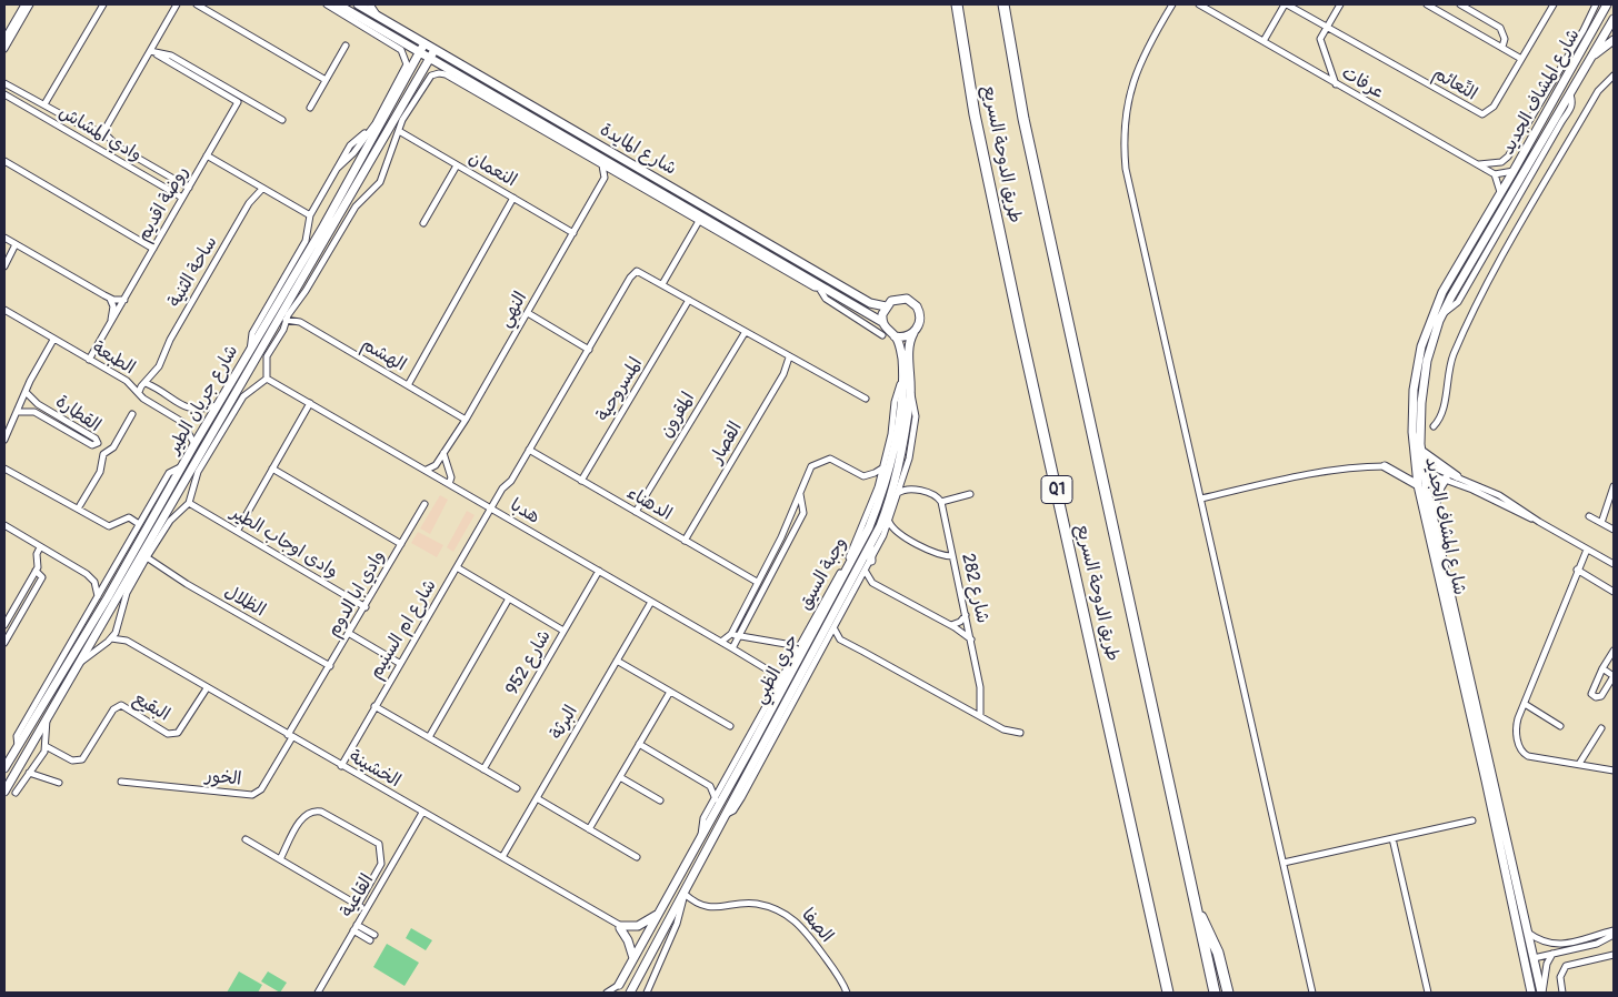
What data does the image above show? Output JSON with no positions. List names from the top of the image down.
{
  "streets": {
    "highway": ["طريق الدوحة السريع", "Q1"],
    "street": [
      "عرفات",
      "النًعائم",
      "شارع المشاف الجديد",
      "وادي المشاش",
      "شارع المايدة",
      "النعمان",
      "روضة اقديم",
      "ساحة الثنية",
      "النهي",
      "الهشم",
      "الطبعة",
      "المسروحية",
      "شارع جريان الطير",
      "القطارة",
      "المقرون",
      "القصار",
      "الدهناء",
      "هدبا",
      "وادى اوجاب الطير",
      "وجبة السيق",
      "شارع 282",
      "وادي ابا الدوم",
      "الظلال",
      "شارع ام السنيم",
      "شارع 952",
      "جري الظبي",
      "البقيع",
      "البرثة",
      "الخشينة",
      "الخور",
      "القاعية",
      "الصفا"
    ]
  },
  "crossings": [
    ["عرفات", "شارع المشاف الجديد"],
    ["وادي المشاش", "روضة اقديم"],
    ["شارع المايدة", "شارع جريان الطير"],
    ["شارع المايدة", "جري الظبي"],
    ["النعمان", "النهي"],
    ["النعمان", "شارع جريان الطير"],
    ["روضة اقديم", "الطبعة"],
    ["ساحة الثنية", "الطبعة"],
    ["النهي", "الهشم"],
    ["الهشم", "شارع جريان الطير"],
    ["الطبعة", "شارع جريان الطير"],
    ["المسروحية", "الدهناء"],
    ["شارع جريان الطير", "هدبا"],
    ["شارع جريان الطير", "وادى اوجاب الطير"],
    ["شارع جريان الطير", "الظلال"],
    ["شارع جريان الطير", "الخشينة"],
    ["المقرون", "الدهناء"],
    ["القصار", "الدهناء"],
    ["الدهناء", "شارع ام السنيم"],
    ["هدبا", "وجبة السيق"],
    ["هدبا", "شارع ام السنيم"],
    ["هدبا", "شارع 952"],
    ["هدبا", "البرثة"],
    ["وادى اوجاب الطير", "وادي ابا الدوم"],
    ["وجبة السيق", "جري الظبي"],
    ["وادي ابا الدوم", "الظلال"],
    ["وادي ابا الدوم", "الخور"],
    ["شارع ام السنيم", "الخشينة"],
    ["جري الظبي", "الصفا"],
    ["البقيع", "الخشينة"],
    ["البرثة", "الخشينة"],
    ["الخشينة", "الخور"],
    ["الخشينة", "القاعية"]
  ]
}
